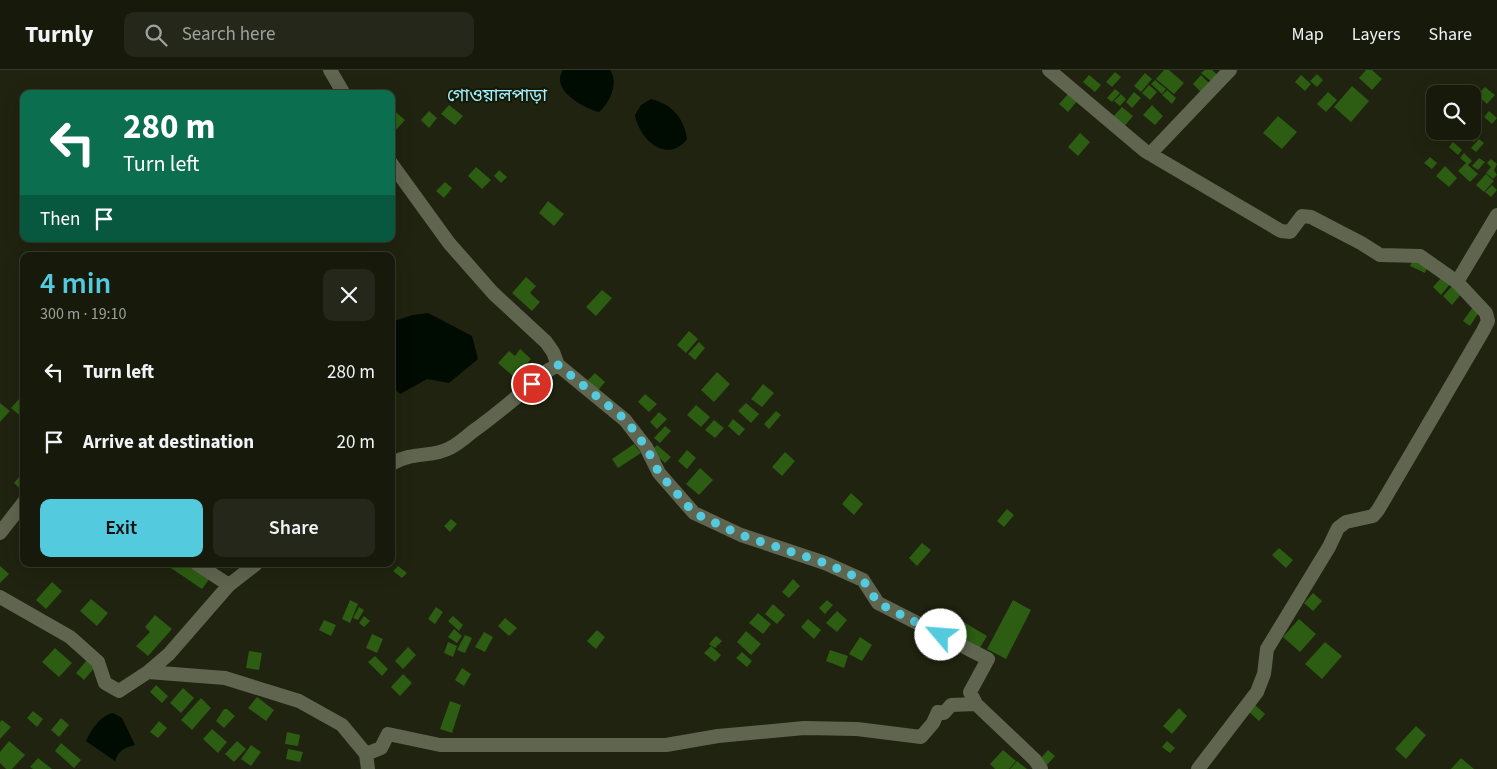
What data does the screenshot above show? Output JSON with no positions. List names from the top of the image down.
{
  "districts": ["গোওয়ালপাড়া"],
  "page": {
    "header": "Turnly",
    "search": "Search here",
    "nav": ["Map", "Layers", "Share"],
    "turn": ["280 m", "Turn left"],
    "then": "Then",
    "heading": ["4 min", "300 m · 19:10"],
    "list": [
      {
        "name": "Turn left",
        "value": "280 m"
      },
      {
        "name": "Arrive at destination",
        "value": "20 m"
      }
    ],
    "buttons": ["Exit", "Share"]
  }
}
